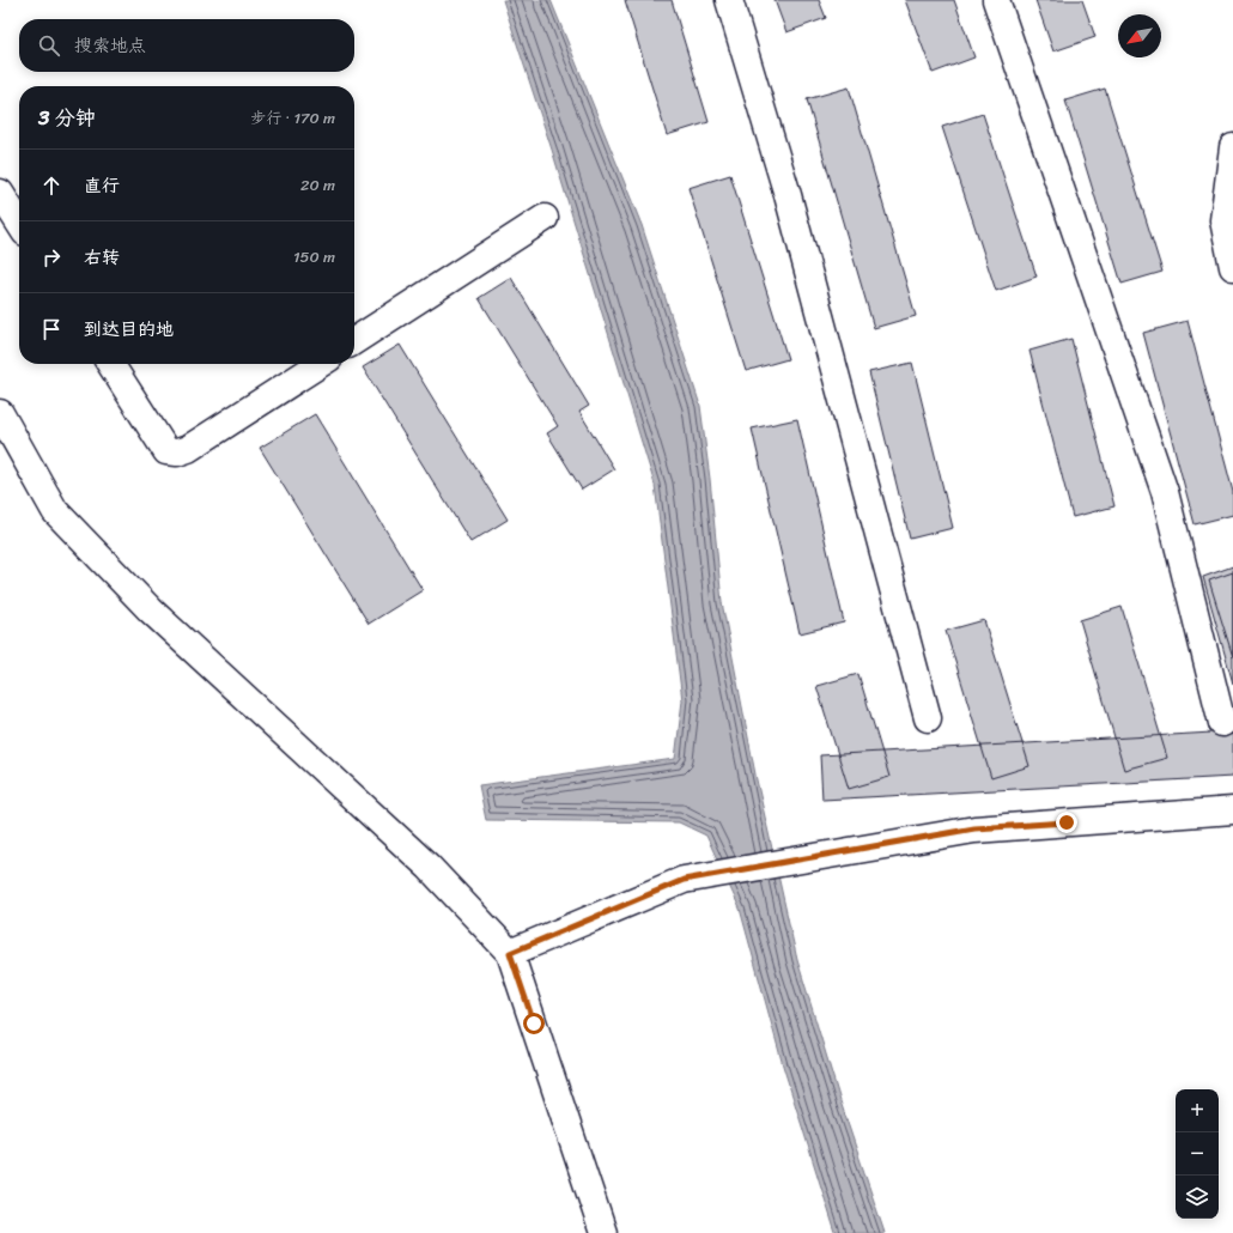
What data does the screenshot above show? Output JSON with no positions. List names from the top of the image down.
{
  "north": "bottom left",
  "page": {
    "search": "搜索地点",
    "heading": ["3 分钟", "步行 · 170 m"],
    "list": [
      ["直行", "20 m"],
      ["右转", "150 m"],
      "到达目的地"
    ],
    "map_buttons": ["+", "−"]
  }
}
